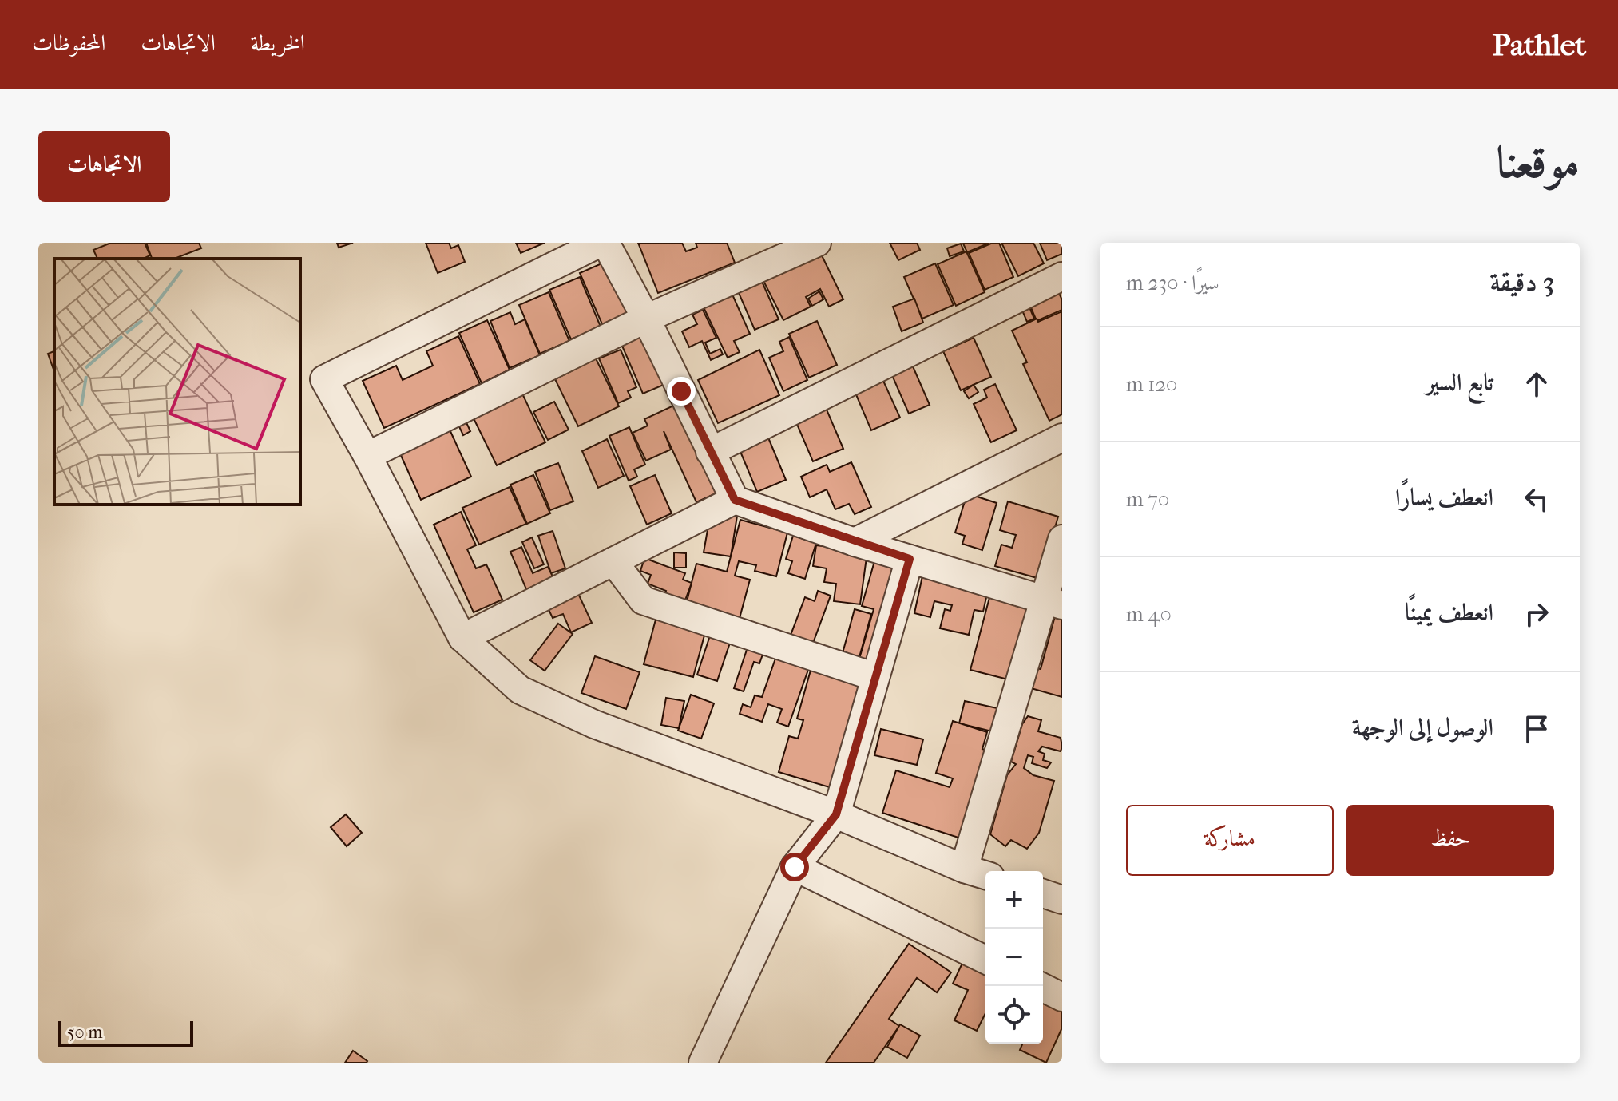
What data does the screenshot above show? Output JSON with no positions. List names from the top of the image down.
{
  "scale_bar": "50 m",
  "page": {
    "header": "Pathlet",
    "nav": ["الخريطة", "الاتجاهات", "المحفوظات"],
    "title": "موقعنا",
    "buttons": [
      "الاتجاهات",
      ["حفظ", "مشاركة"]
    ],
    "heading": ["3 دقيقة", "سيرًا · 230 m"],
    "list": [
      ["تابع السير", "120 m"],
      ["انعطف يسارًا", "70 m"],
      ["انعطف يمينًا", "40 m"],
      "الوصول إلى الوجهة"
    ],
    "map_buttons": ["+", "−"],
    "scale": "50 m"
  }
}
